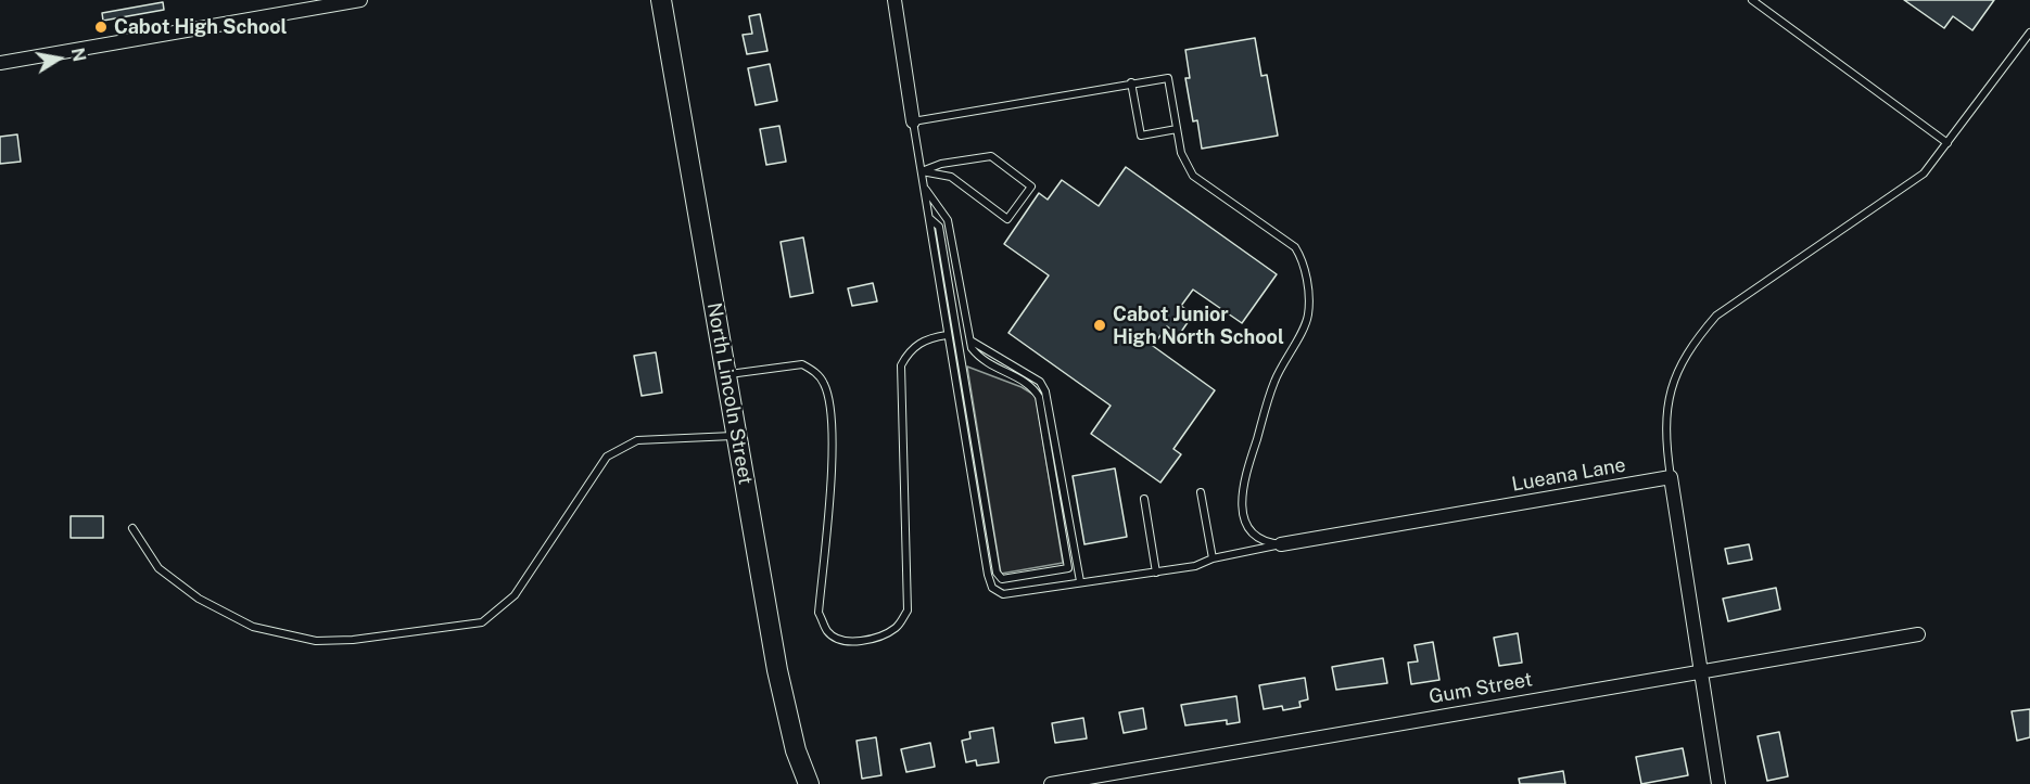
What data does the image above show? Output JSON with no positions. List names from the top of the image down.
{
  "streets": {
    "street": ["North Lincoln Street", "Lueana Lane", "Gum Street"]
  },
  "places": ["Cabot High School", "Cabot Junior High North School"],
  "north": "right"
}
